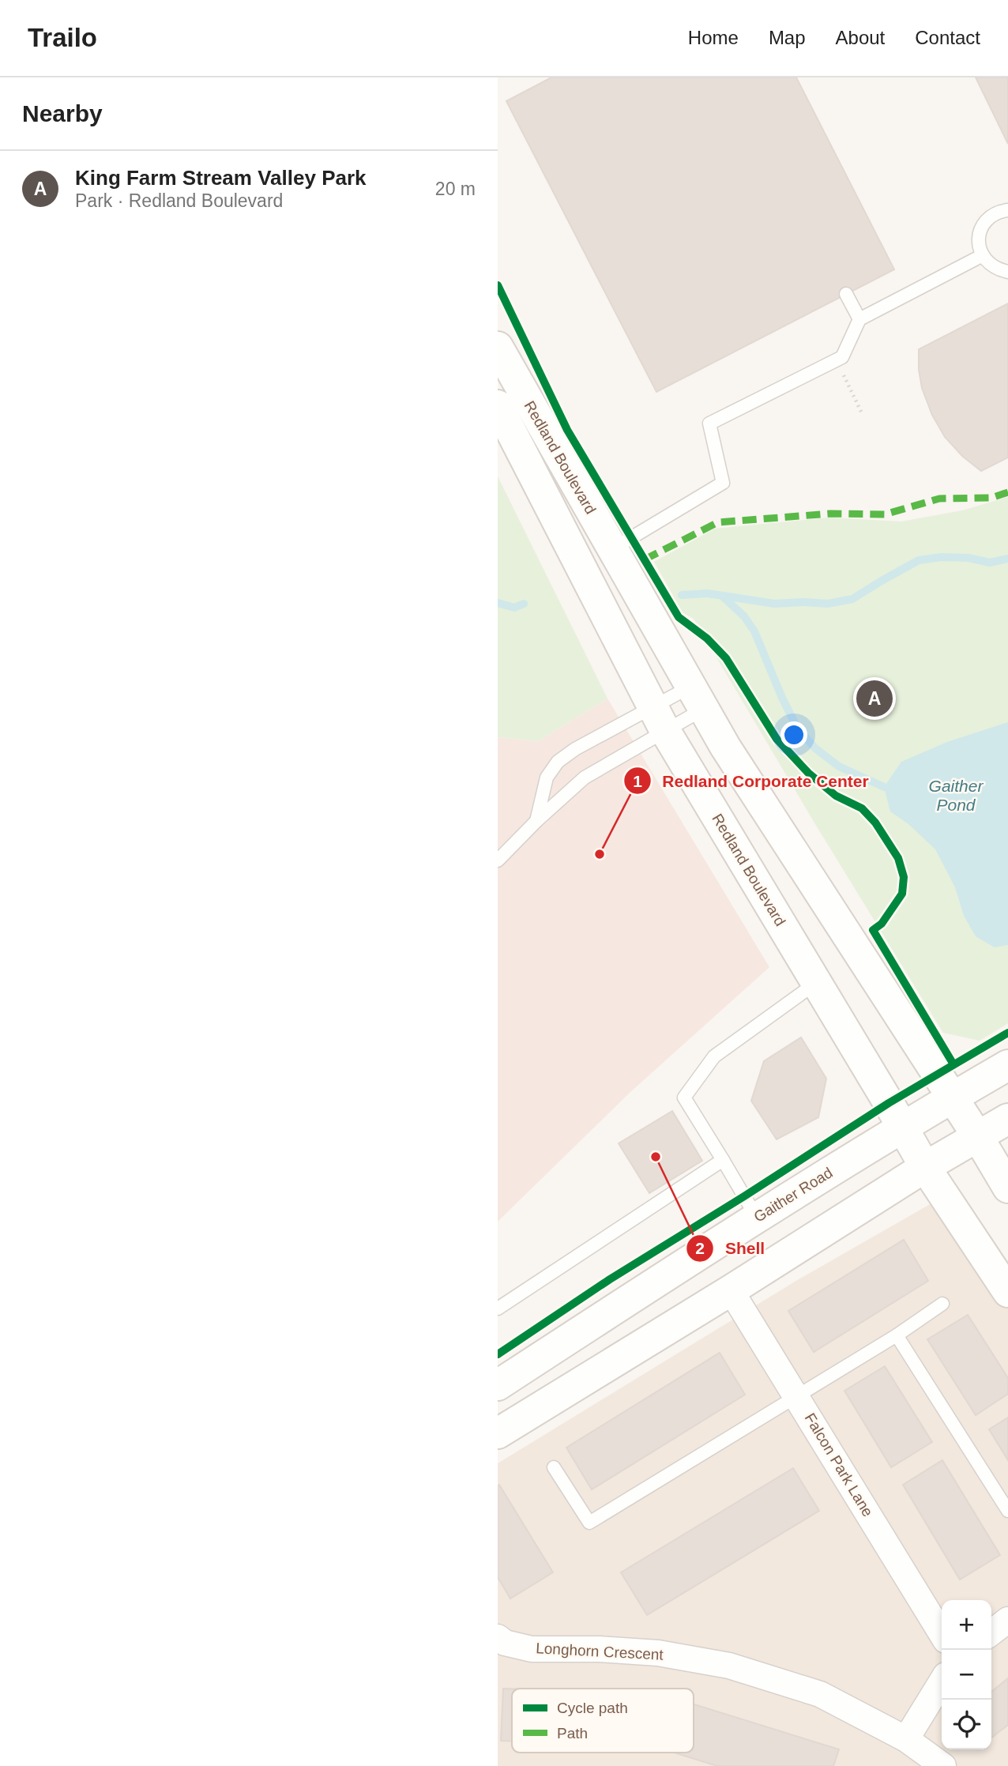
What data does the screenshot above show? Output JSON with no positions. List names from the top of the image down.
{
  "streets": {
    "main road": ["Redland Boulevard", "Gaither Road"],
    "street": ["Falcon Park Lane", "Longhorn Crescent"]
  },
  "crossings": [
    ["Redland Boulevard", "Gaither Road"]
  ],
  "water": ["Gaither Pond"],
  "places": ["Redland Corporate Center", "Shell"],
  "legend": ["Cycle path", "Path"],
  "page": {
    "header": "Trailo",
    "nav": [
      "Home",
      "Map",
      "About",
      "Contact"
    ],
    "heading": "Nearby",
    "list": [
      {
        "mark": "A",
        "name": "King Farm Stream Valley Park",
        "note": "Park · Redland Boulevard",
        "value": "20 m"
      }
    ],
    "pins": "A",
    "map_buttons": ["+", "−"]
  }
}
